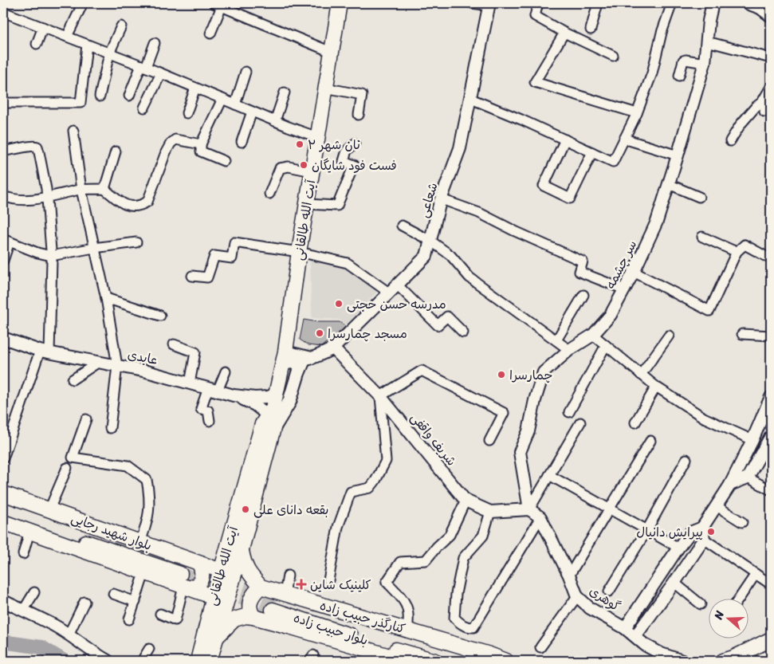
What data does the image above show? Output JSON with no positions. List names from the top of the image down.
{
  "streets": {
    "main road": [
      "آیت الله طالقانی",
      "بلوار شهید رجایی",
      "کنارگذر حبیب زاده",
      "بلوار حبیب زاده"
    ],
    "street": [
      "شعاعی",
      "سر چشمه",
      "عابدی",
      "شریف واقفی",
      "گوهری"
    ]
  },
  "crossings": [
    ["شعاعی", "شریف واقفی"],
    ["آیت الله طالقانی", "عابدی"],
    ["آیت الله طالقانی", "بلوار شهید رجایی"],
    ["سر چشمه", "شریف واقفی"],
    ["سر چشمه", "گوهری"],
    ["شریف واقفی", "گوهری"],
    ["کنارگذر حبیب زاده", "بلوار حبیب زاده"]
  ],
  "places": {
    "other": [
      "نان شهر ۲",
      "فست فود شایگان",
      "مدرسه حسن حجتی",
      "مسجد چمارسرا",
      "چمارسرا",
      "بقعه دانای علی",
      "پیرایش دانیال"
    ],
    "health": ["کلینیک شاین"]
  },
  "north": "left"
}
